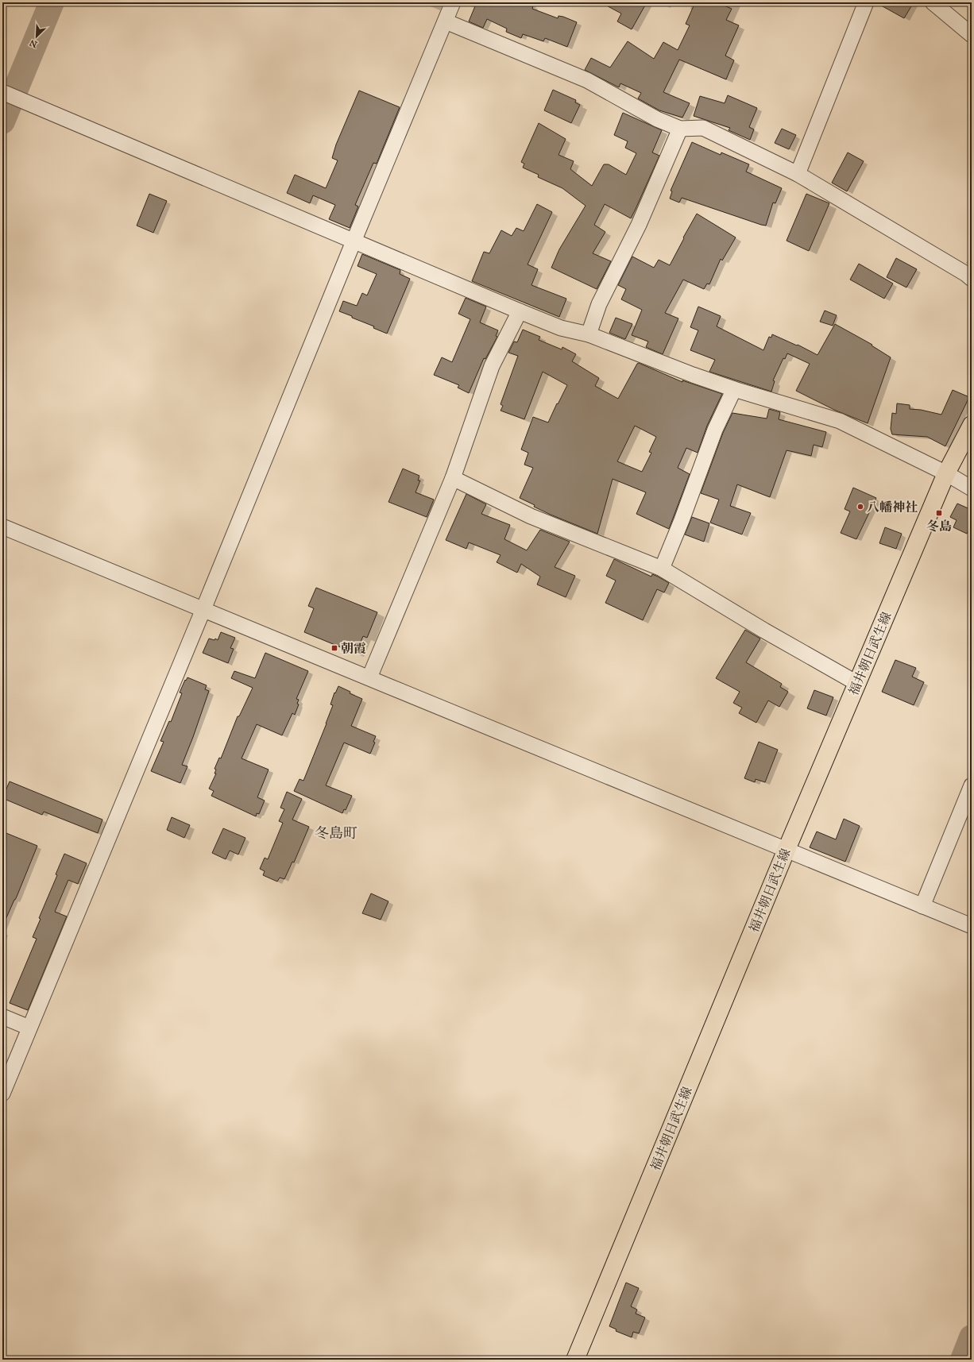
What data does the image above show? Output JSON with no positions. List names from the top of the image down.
{
  "streets": {
    "main road": ["福井朝日武生線"]
  },
  "districts": ["冬島町"],
  "places": {
    "other": ["八幡神社"],
    "transit": ["冬島", "朝霞"]
  },
  "north": "bottom left"
}
